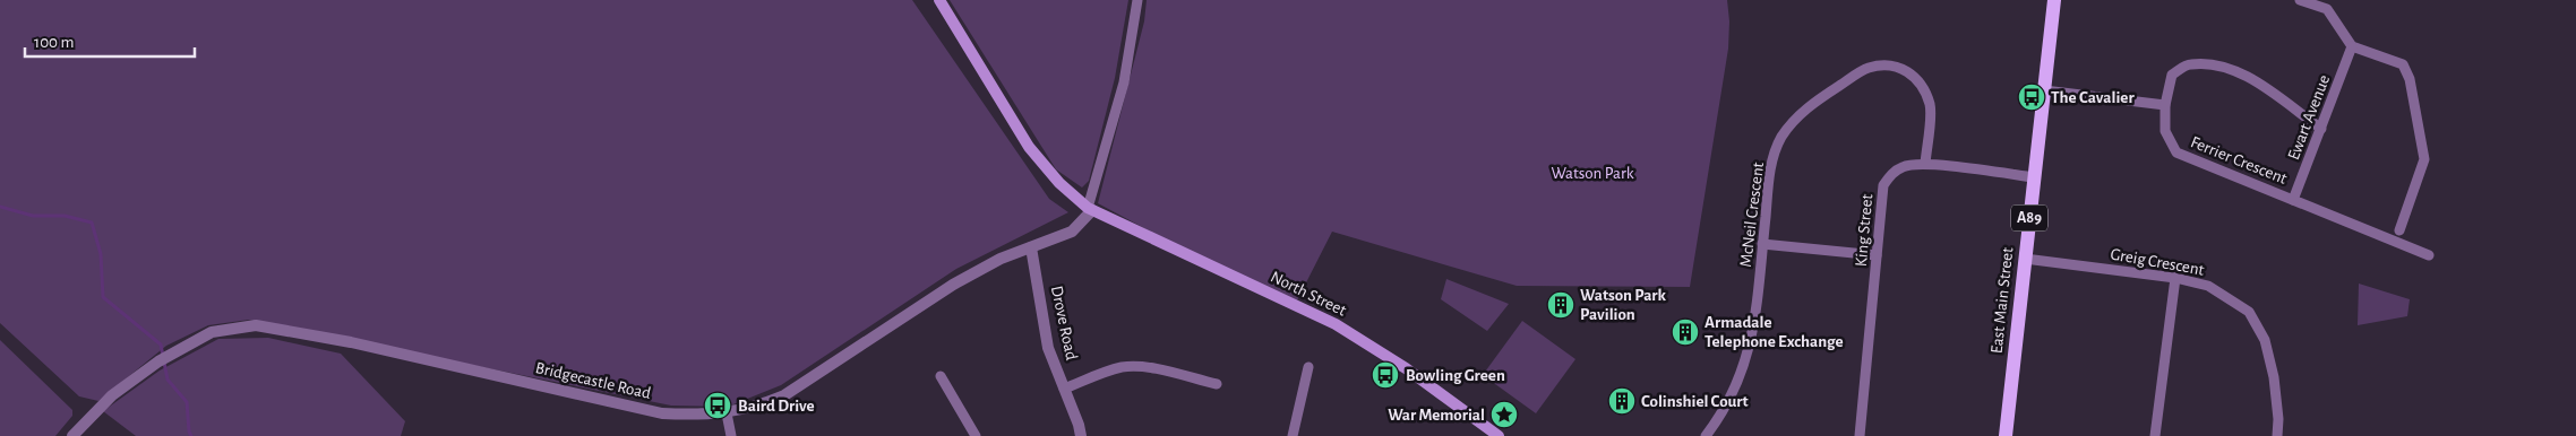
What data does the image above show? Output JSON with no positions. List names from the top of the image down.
{
  "streets": {
    "main road": ["A89", "North Street", "East Main Street"],
    "street": [
      "Ewart Avenue",
      "Ferrier Crescent",
      "McNeil Crescent",
      "King Street",
      "Greig Crescent",
      "Drove Road",
      "Bridgecastle Road"
    ]
  },
  "crossings": [
    ["Ewart Avenue", "Ferrier Crescent"],
    ["McNeil Crescent", "King Street"],
    ["King Street", "East Main Street"],
    ["Greig Crescent", "East Main Street"],
    ["North Street", "Bridgecastle Road"],
    ["Drove Road", "Bridgecastle Road"]
  ],
  "parks": ["Watson Park"],
  "places": {
    "bus stop": ["The Cavalier", "Bowling Green", "Baird Drive"],
    "building": ["Watson Park Pavilion", "Armadale Telephone Exchange", "Colinshiel Court"],
    "place": ["War Memorial"]
  },
  "scale_bar": "100 m"
}
